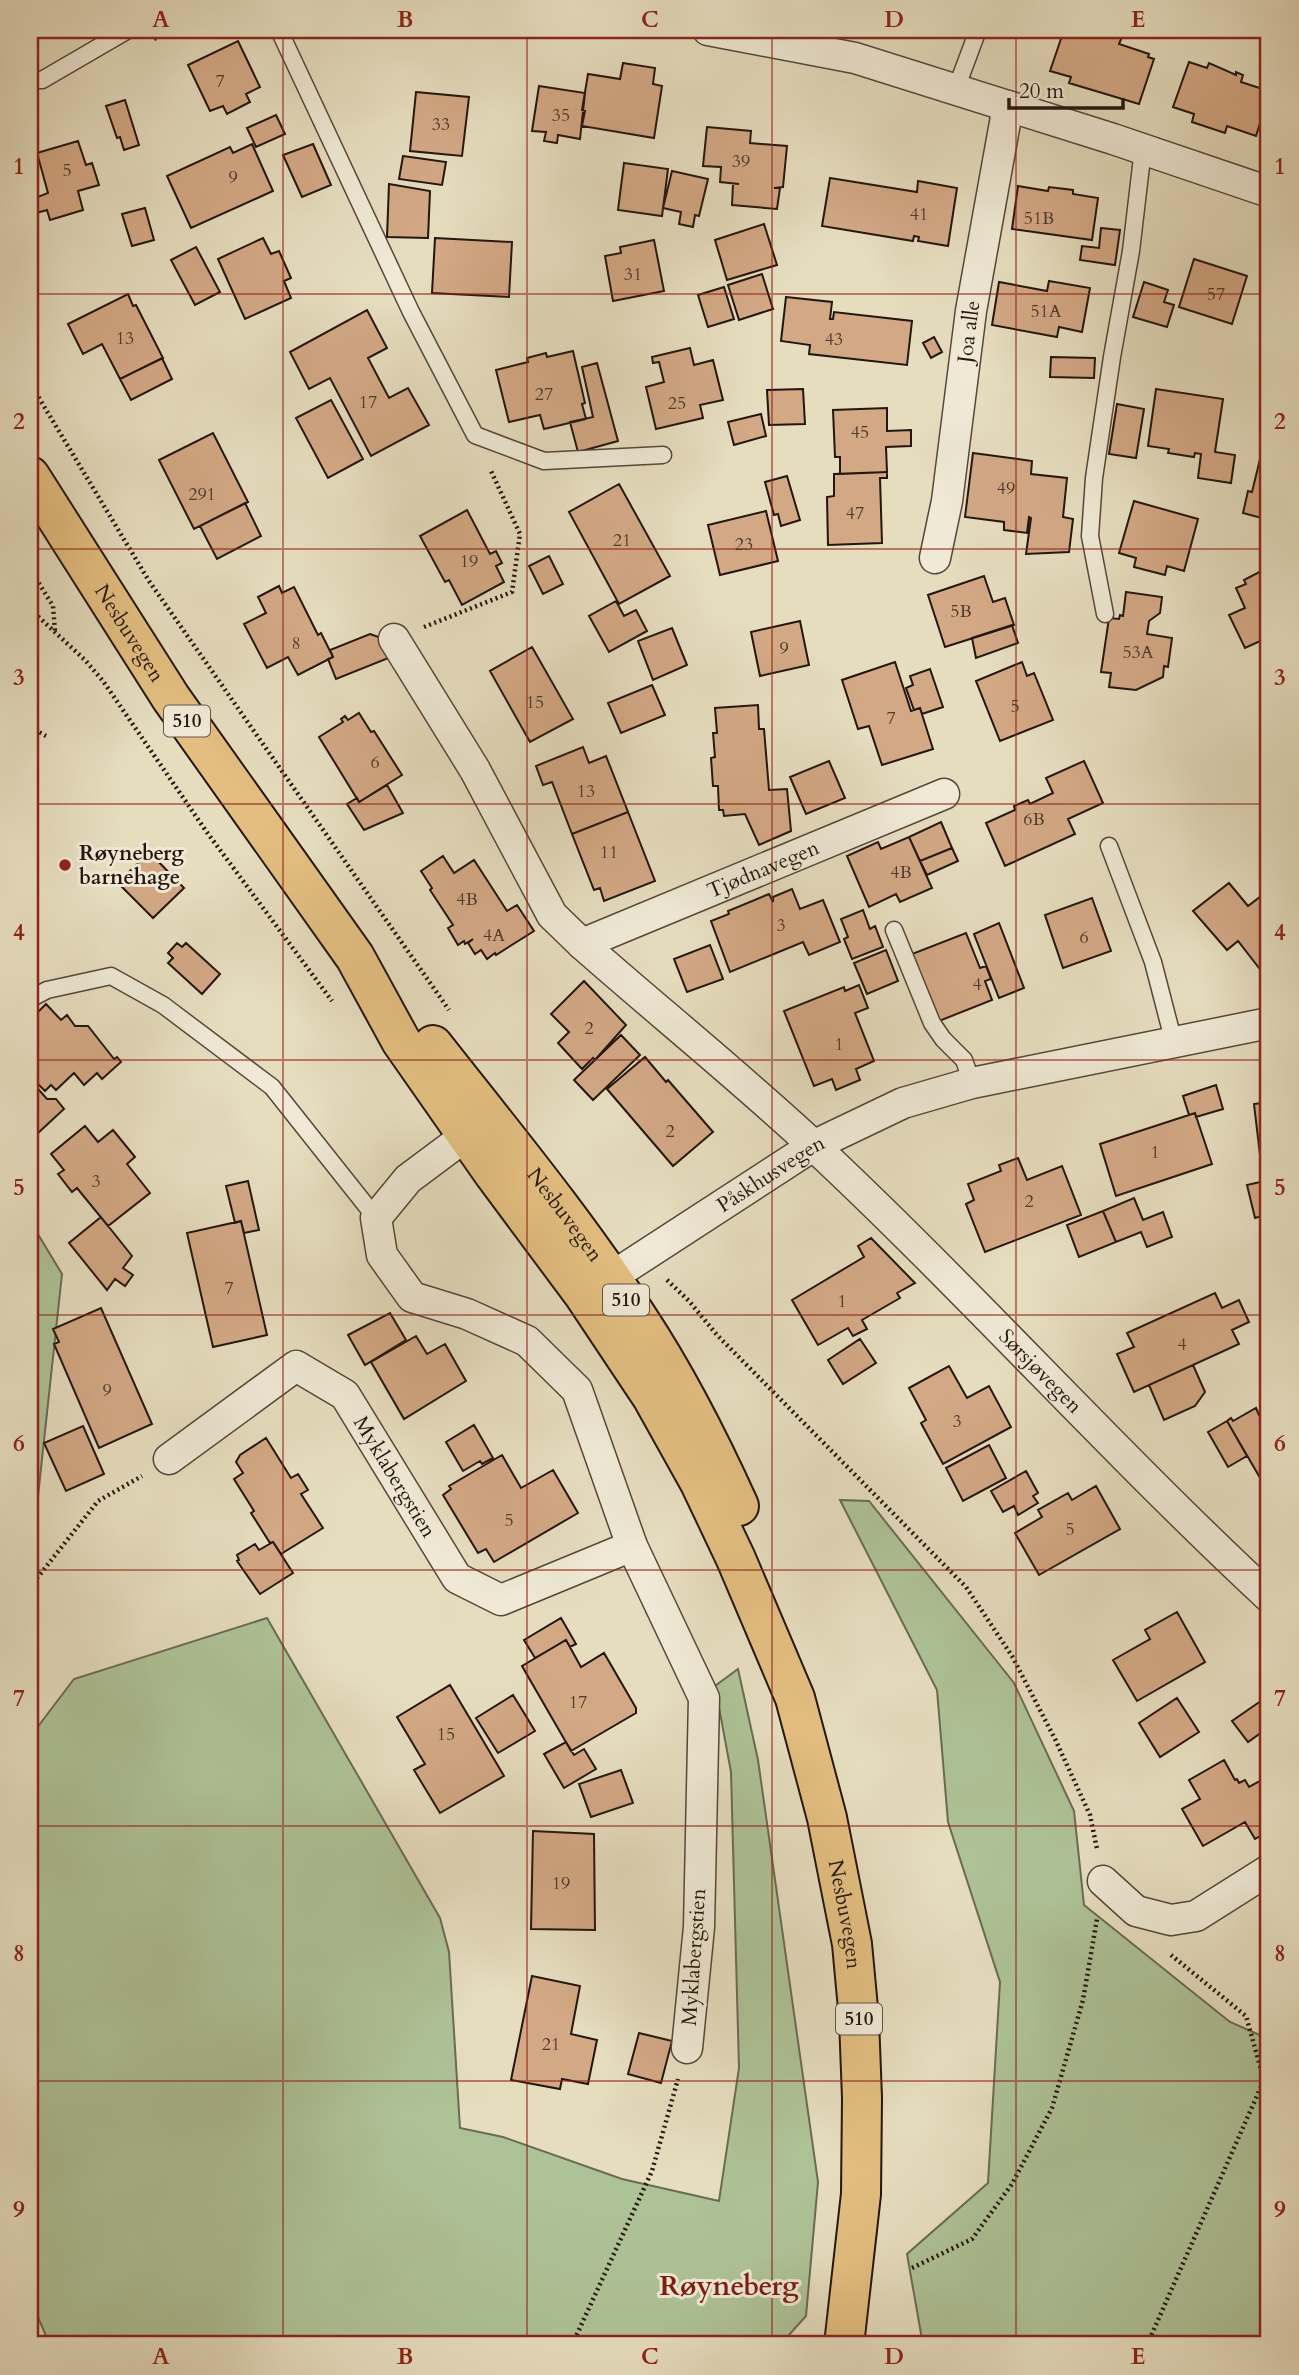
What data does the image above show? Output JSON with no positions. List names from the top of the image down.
{
  "streets": {
    "main road": ["Nesbuvegen", "510"],
    "street": [
      "Joa alle",
      "Tjødnavegen",
      "Påskhusvegen",
      "Sørsjøvegen",
      "Myklabergstien"
    ]
  },
  "crossings": [
    ["Nesbuvegen", "Påskhusvegen"],
    ["Påskhusvegen", "Sørsjøvegen"]
  ],
  "districts": ["Røyneberg"],
  "places": ["Røyneberg barnehage"],
  "house_numbers": [
    "7",
    "35",
    "33",
    "39",
    "5",
    "9",
    "41",
    "51B",
    "31",
    "57",
    "51A",
    "13",
    "43",
    "27",
    "17",
    "25",
    "45",
    "49",
    "291",
    "47",
    "21",
    "23",
    "19",
    "5B",
    "8",
    "9",
    "53A",
    "15",
    "5",
    "7",
    "6",
    "13",
    "6B",
    "11",
    "4B",
    "4B",
    "3",
    "4A",
    "6",
    "4",
    "2",
    "1",
    "2",
    "1",
    "3",
    "2",
    "7",
    "1",
    "4",
    "9",
    "3",
    "5",
    "5",
    "17",
    "15",
    "19",
    "21"
  ],
  "scale_bar": "20 m",
  "grid": {
    "columns": [
      "A",
      "B",
      "C",
      "D",
      "E"
    ],
    "rows": [
      "1",
      "2",
      "3",
      "4",
      "5",
      "6",
      "7",
      "8",
      "9"
    ]
  }
}
